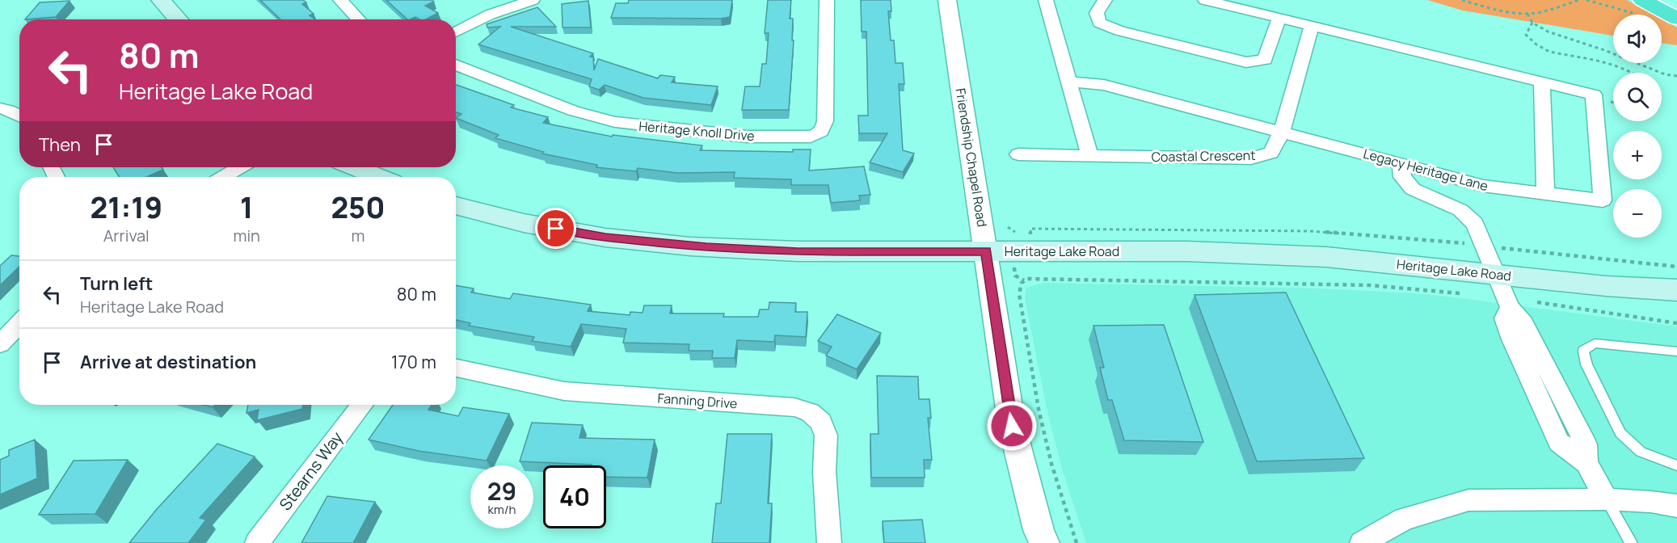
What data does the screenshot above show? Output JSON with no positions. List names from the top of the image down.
{
  "streets": {
    "main road": ["Heritage Lake Road"],
    "street": [
      "Heritage Knoll Drive",
      "Coastal Crescent",
      "Friendship Chapel Road",
      "Legacy Heritage Lane",
      "Fanning Drive",
      "Stearns Way"
    ]
  },
  "crossings": [
    ["Coastal Crescent", "Legacy Heritage Lane"],
    ["Friendship Chapel Road", "Heritage Lake Road"]
  ],
  "page": {
    "map_buttons": ["+", "−"],
    "turn": ["80 m", "Heritage Lake Road"],
    "then": "Then",
    "eta": [
      "21:19",
      "Arrival",
      "1",
      "min",
      "250",
      "m"
    ],
    "list": [
      {
        "name": "Turn left",
        "note": "Heritage Lake Road",
        "value": "80 m"
      },
      {
        "name": "Arrive at destination",
        "value": "170 m"
      }
    ],
    "speed": "29 km/h",
    "limit": "40"
  }
}
